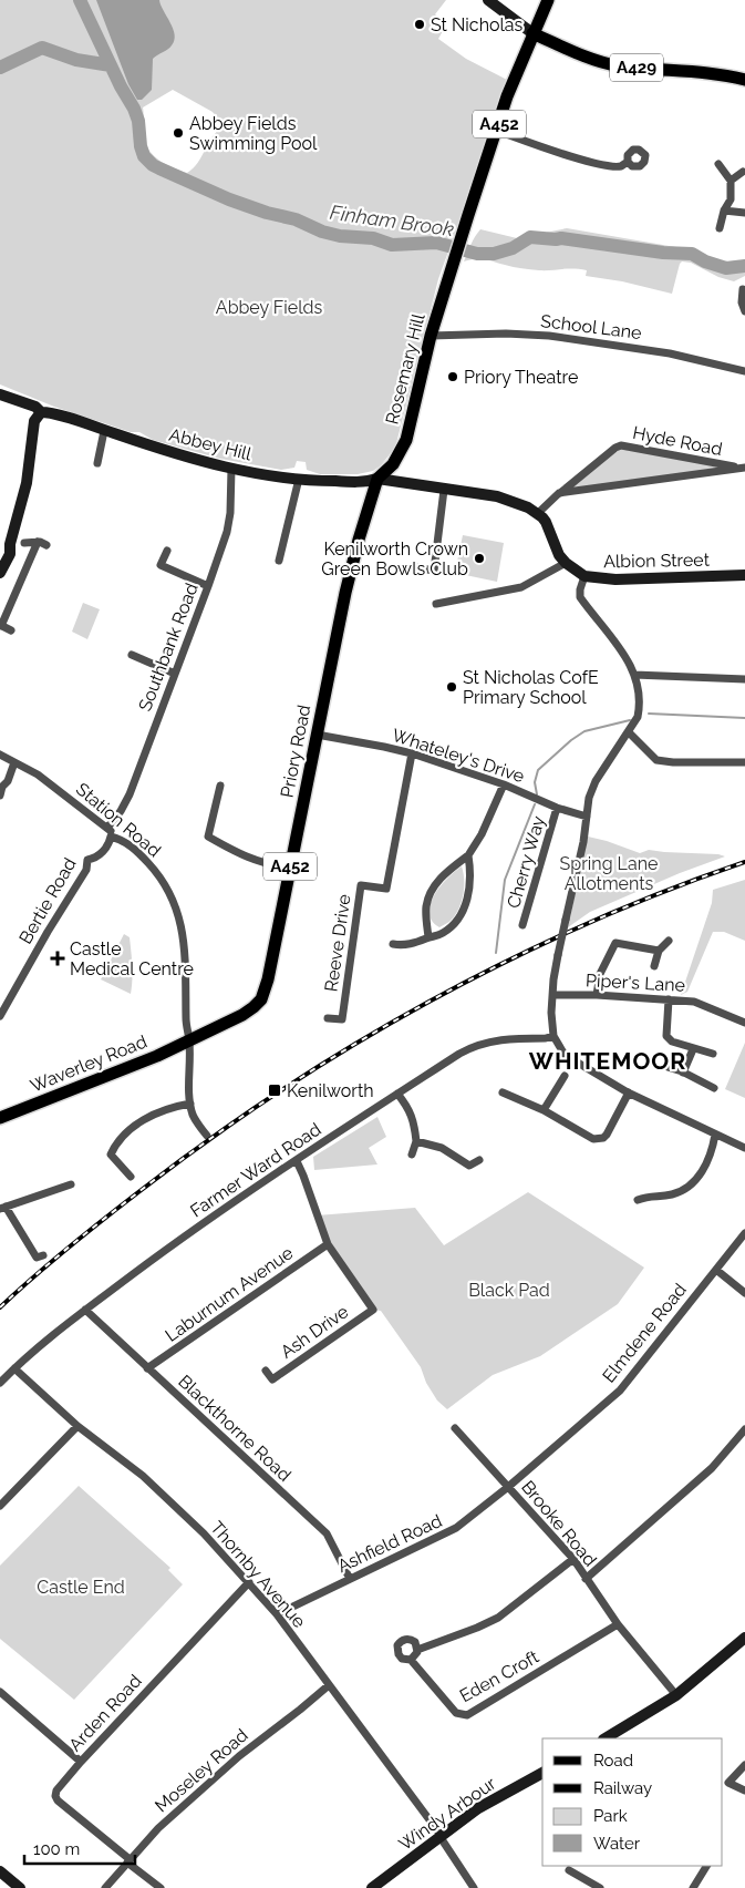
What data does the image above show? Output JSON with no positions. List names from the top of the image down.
{
  "streets": {
    "main road": [
      "A429",
      "A452",
      "Rosemary Hill",
      "Priory Road",
      "Waverley Road"
    ],
    "street": [
      "School Lane",
      "Hyde Road",
      "Abbey Hill",
      "Albion Street",
      "Southbank Road",
      "Whateley's Drive",
      "Station Road",
      "Cherry Way",
      "Bertie Road",
      "Reeve Drive",
      "Piper's Lane",
      "Farmer Ward Road",
      "Laburnum Avenue",
      "Ash Drive",
      "Elmdene Road",
      "Blackthorne Road",
      "Brooke Road",
      "Ashfield Road",
      "Thornby Avenue",
      "Eden Croft",
      "Arden Road",
      "Moseley Road",
      "Windy Arbour"
    ]
  },
  "crossings": [
    ["A429", "A452"],
    ["A452", "Rosemary Hill"],
    ["School Lane", "Rosemary Hill"],
    ["Rosemary Hill", "Abbey Hill"],
    ["Rosemary Hill", "Priory Road"],
    ["Hyde Road", "Abbey Hill"],
    ["Hyde Road", "Albion Street"],
    ["Abbey Hill", "Albion Street"],
    ["Abbey Hill", "Southbank Road"],
    ["Abbey Hill", "Priory Road"],
    ["Southbank Road", "Station Road"],
    ["Priory Road", "Whateley's Drive"],
    ["Priory Road", "Station Road"],
    ["Priory Road", "Waverley Road"],
    ["Whateley's Drive", "Cherry Way"],
    ["Whateley's Drive", "Reeve Drive"],
    ["Station Road", "Bertie Road"],
    ["Station Road", "Waverley Road"],
    ["Farmer Ward Road", "Blackthorne Road"],
    ["Farmer Ward Road", "Thornby Avenue"],
    ["Laburnum Avenue", "Ash Drive"],
    ["Laburnum Avenue", "Blackthorne Road"],
    ["Elmdene Road", "Brooke Road"],
    ["Elmdene Road", "Ashfield Road"],
    ["Blackthorne Road", "Ashfield Road"],
    ["Brooke Road", "Ashfield Road"],
    ["Brooke Road", "Eden Croft"],
    ["Ashfield Road", "Thornby Avenue"],
    ["Thornby Avenue", "Arden Road"],
    ["Thornby Avenue", "Moseley Road"],
    ["Thornby Avenue", "Windy Arbour"],
    ["Arden Road", "Moseley Road"]
  ],
  "districts": ["WHITEMOOR"],
  "water": ["Finham Brook"],
  "parks": [
    "Abbey Fields",
    "Spring Lane Allotments",
    "Black Pad",
    "Castle End"
  ],
  "places": {
    "other": [
      "St Nicholas",
      "Abbey Fields Swimming Pool",
      "Priory Theatre",
      "Kenilworth Crown Green Bowls Club",
      "St Nicholas CofE Primary School"
    ],
    "health": ["Castle Medical Centre"],
    "transit": ["Kenilworth"]
  },
  "legend": [
    "Road",
    "Railway",
    "Park",
    "Water"
  ],
  "scale_bar": "100 m"
}
